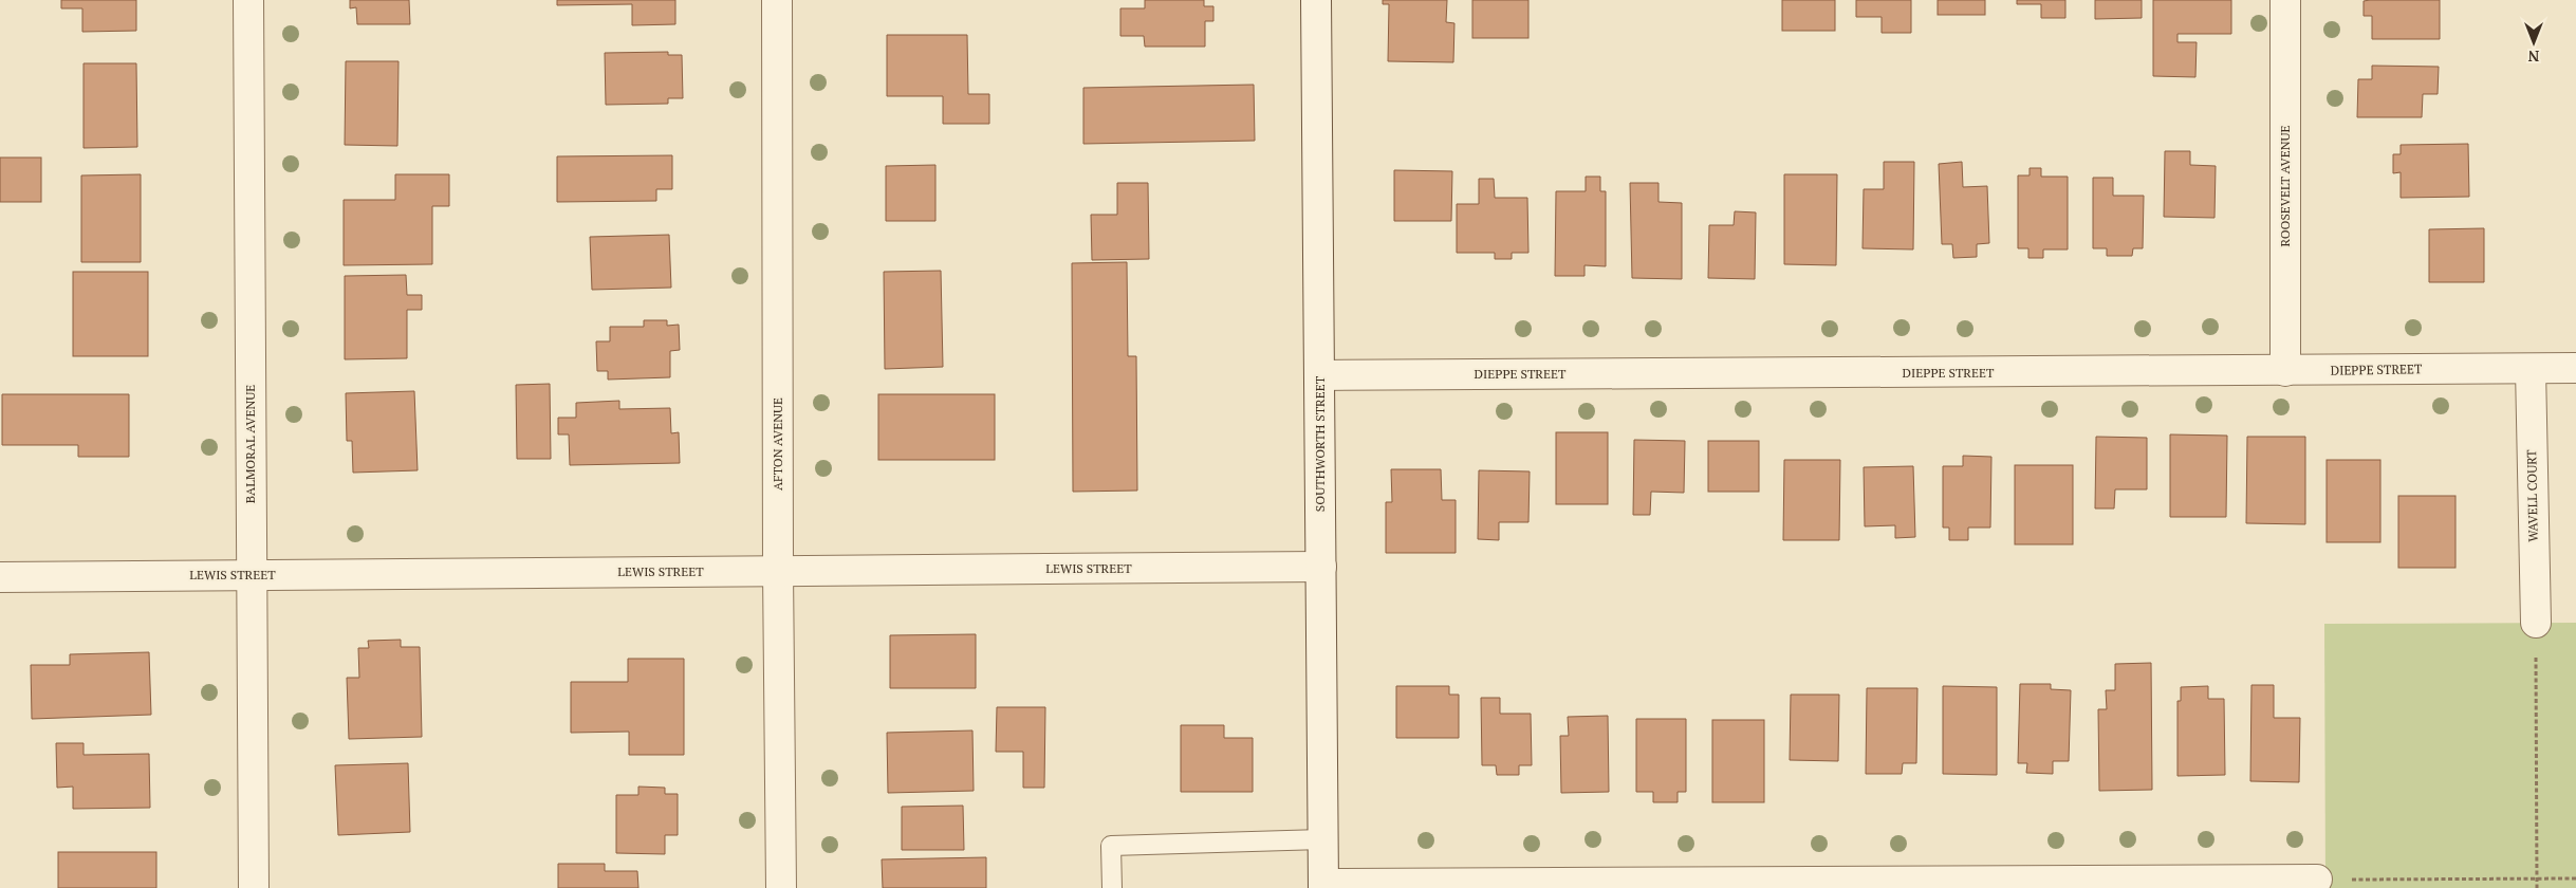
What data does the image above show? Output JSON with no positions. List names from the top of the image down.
{
  "streets": {
    "street": [
      "ROOSEVELT AVENUE",
      "DIEPPE STREET",
      "BALMORAL AVENUE",
      "AFTON AVENUE",
      "SOUTHWORTH STREET",
      "WAVELL COURT",
      "LEWIS STREET"
    ]
  },
  "crossings": [
    ["ROOSEVELT AVENUE", "DIEPPE STREET"],
    ["DIEPPE STREET", "SOUTHWORTH STREET"],
    ["DIEPPE STREET", "WAVELL COURT"],
    ["BALMORAL AVENUE", "LEWIS STREET"],
    ["AFTON AVENUE", "LEWIS STREET"],
    ["SOUTHWORTH STREET", "LEWIS STREET"]
  ],
  "north": "bottom"
}
